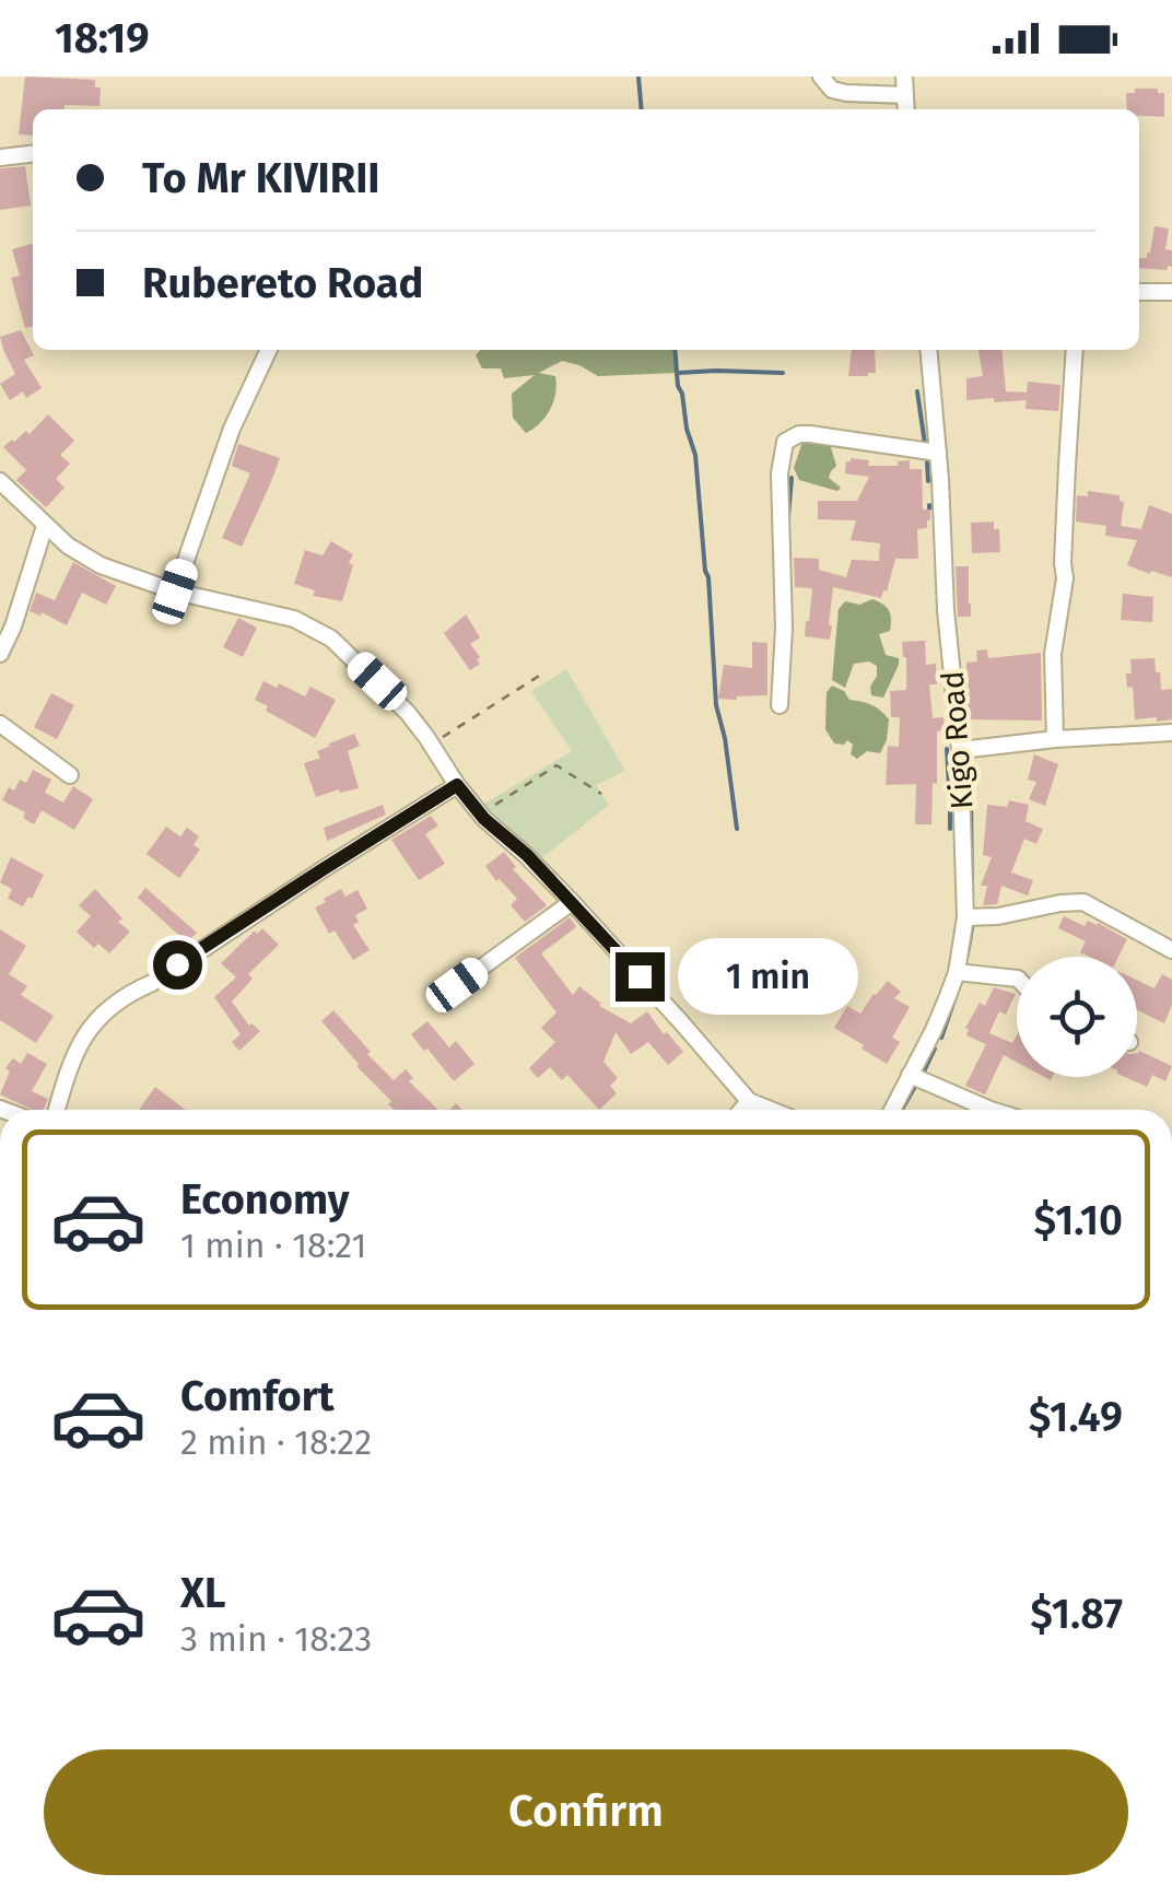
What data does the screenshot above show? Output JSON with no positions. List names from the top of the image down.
{
  "streets": {
    "street": ["Kigo Road"]
  },
  "page": {
    "status": "18:19",
    "banner": ["To Mr KIVIRII", "Rubereto Road"],
    "bubble": "1 min",
    "list": [
      {
        "name": "Economy",
        "note": "1 min · 18:21",
        "value": "$1.10"
      },
      {
        "name": "Comfort",
        "note": "2 min · 18:22",
        "value": "$1.49"
      },
      {
        "name": "XL",
        "note": "3 min · 18:23",
        "value": "$1.87"
      }
    ],
    "buttons": "Confirm"
  }
}
